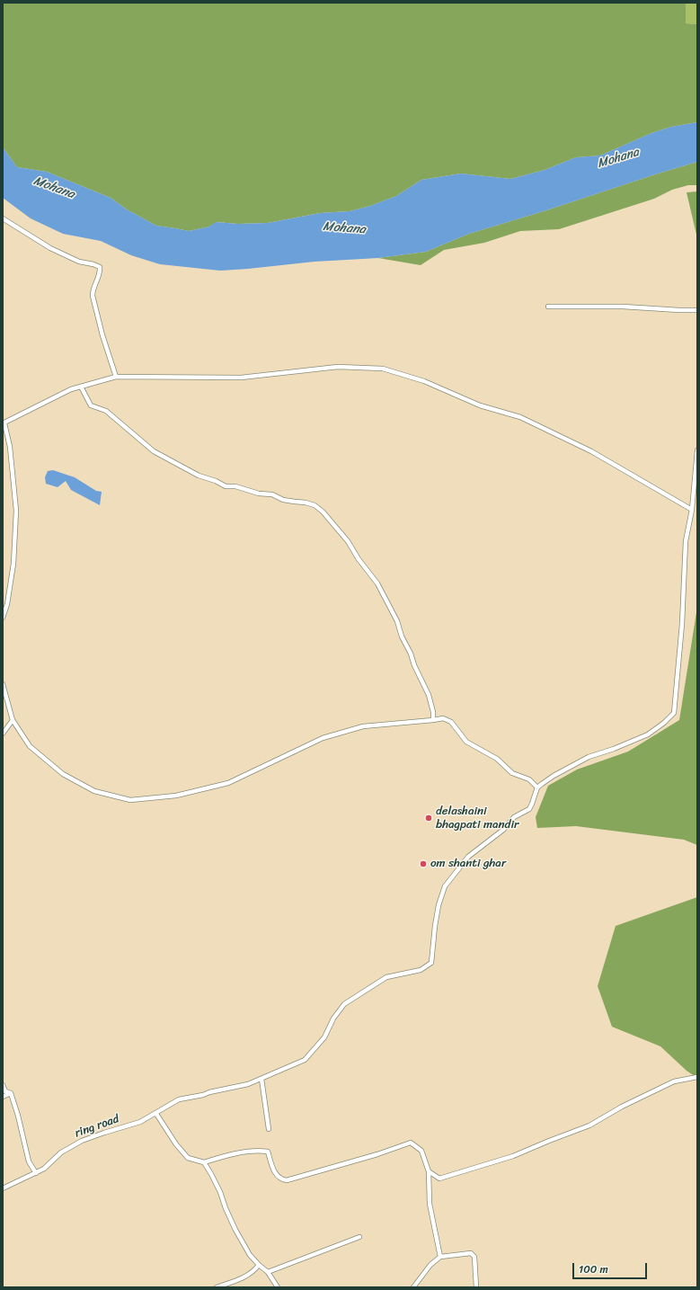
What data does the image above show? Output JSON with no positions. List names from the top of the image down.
{
  "streets": {
    "street": ["ring road"]
  },
  "water": ["Mohana"],
  "places": ["delashaini bhagpati mandir", "om shanti ghar"],
  "scale_bar": "100 m"
}
